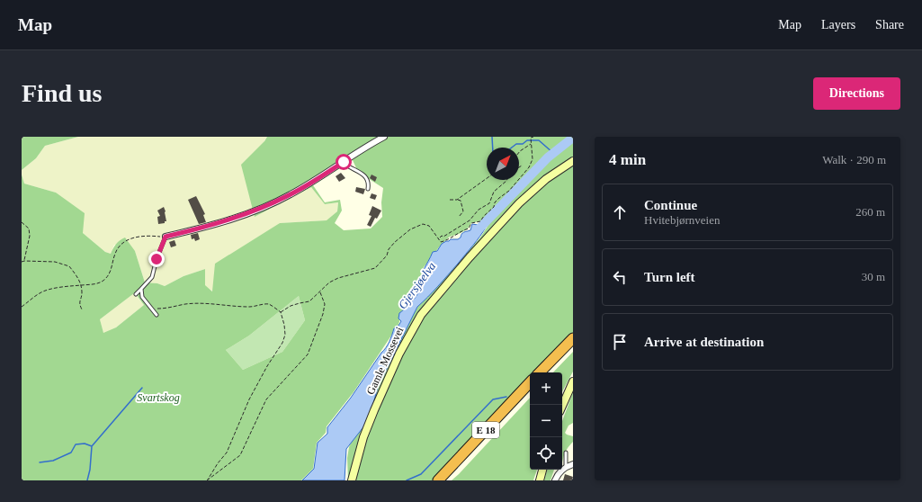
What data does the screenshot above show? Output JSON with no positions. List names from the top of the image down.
{
  "streets": {
    "highway": ["E 18"],
    "main road": ["Gamle Mossevei"]
  },
  "water": ["Gjersjøelva"],
  "parks": ["Svartskog"],
  "north": "top right",
  "page": {
    "header": "Map",
    "nav": ["Map", "Layers", "Share"],
    "buttons": "Directions",
    "title": "Find us",
    "heading": ["4 min", "Walk · 290 m"],
    "list": [
      ["Continue", "Hvitebjørnveien", "260 m"],
      ["Turn left", "30 m"],
      "Arrive at destination"
    ],
    "map_buttons": ["+", "−"]
  }
}
